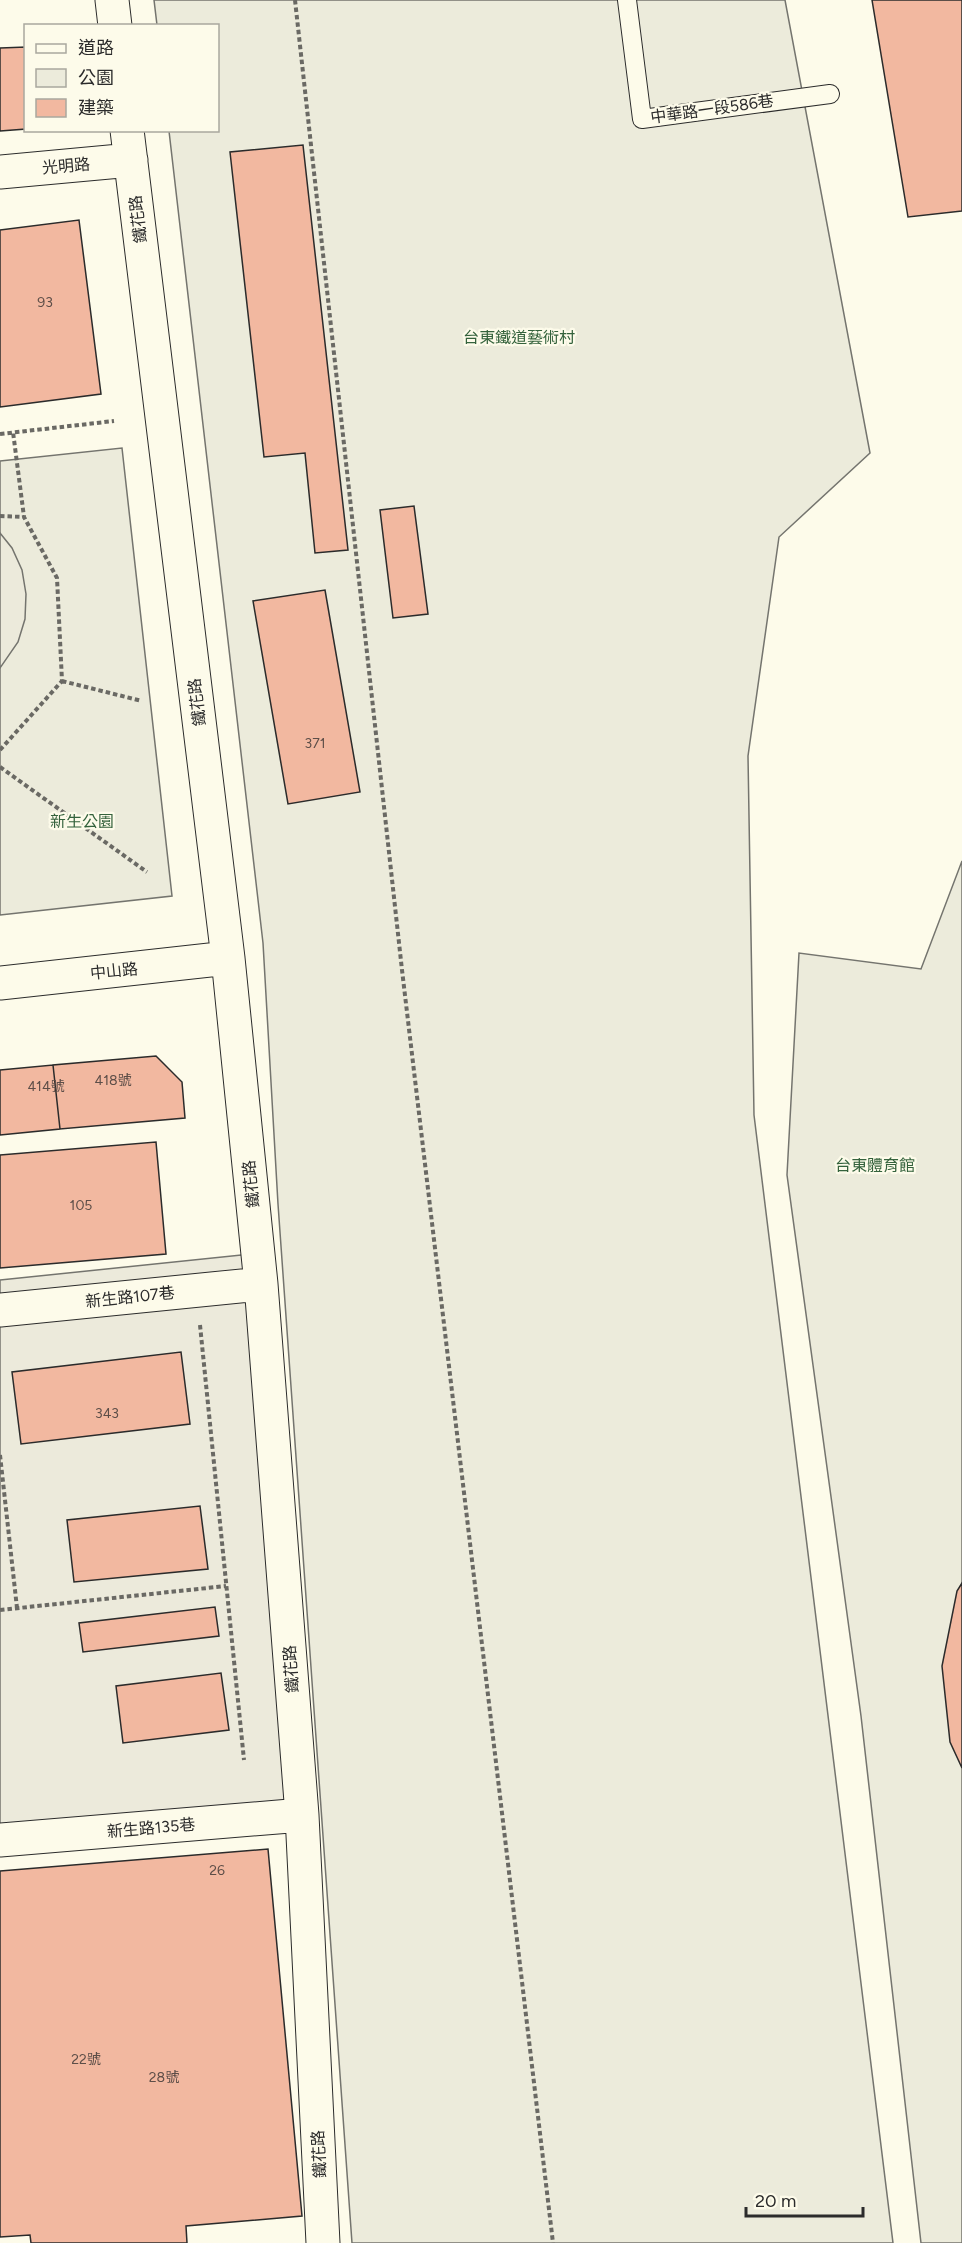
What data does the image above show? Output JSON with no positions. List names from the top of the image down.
{
  "streets": {
    "street": [
      "光明路",
      "鐵花路",
      "中山路",
      "新生路107巷",
      "新生路135巷"
    ],
    "lane": ["中華路一段586巷"]
  },
  "crossings": [
    ["光明路", "鐵花路"],
    ["鐵花路", "中山路"],
    ["鐵花路", "新生路107巷"],
    ["鐵花路", "新生路135巷"]
  ],
  "parks": ["台東鐵道藝術村", "新生公園", "台東體育館"],
  "house_numbers": [
    "93",
    "371",
    "418號",
    "414號",
    "105",
    "343",
    "26",
    "22號",
    "28號"
  ],
  "legend": ["道路", "公園", "建築"],
  "scale_bar": "20 m"
}
